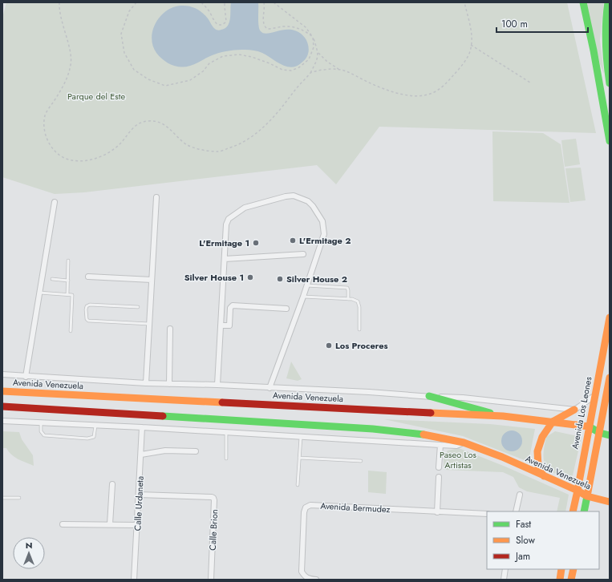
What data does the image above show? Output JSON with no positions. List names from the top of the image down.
{
  "streets": {
    "street": [
      "Avenida Venezuela",
      "Avenida Los Leones",
      "Calle Urdaneta",
      "Avenida Bermudez",
      "Calle Brion"
    ]
  },
  "crossings": [
    ["Avenida Venezuela", "Avenida Los Leones"],
    ["Calle Urdaneta", "Calle Brion"]
  ],
  "parks": ["Parque del Este", "Paseo Los Artistas"],
  "places": [
    "L'Ermitage 2",
    "L'Ermitage 1",
    "Silver House 1",
    "Silver House 2",
    "Los Proceres"
  ],
  "legend": ["Fast", "Slow", "Jam"],
  "scale_bar": "100 m",
  "north": "top"
}
